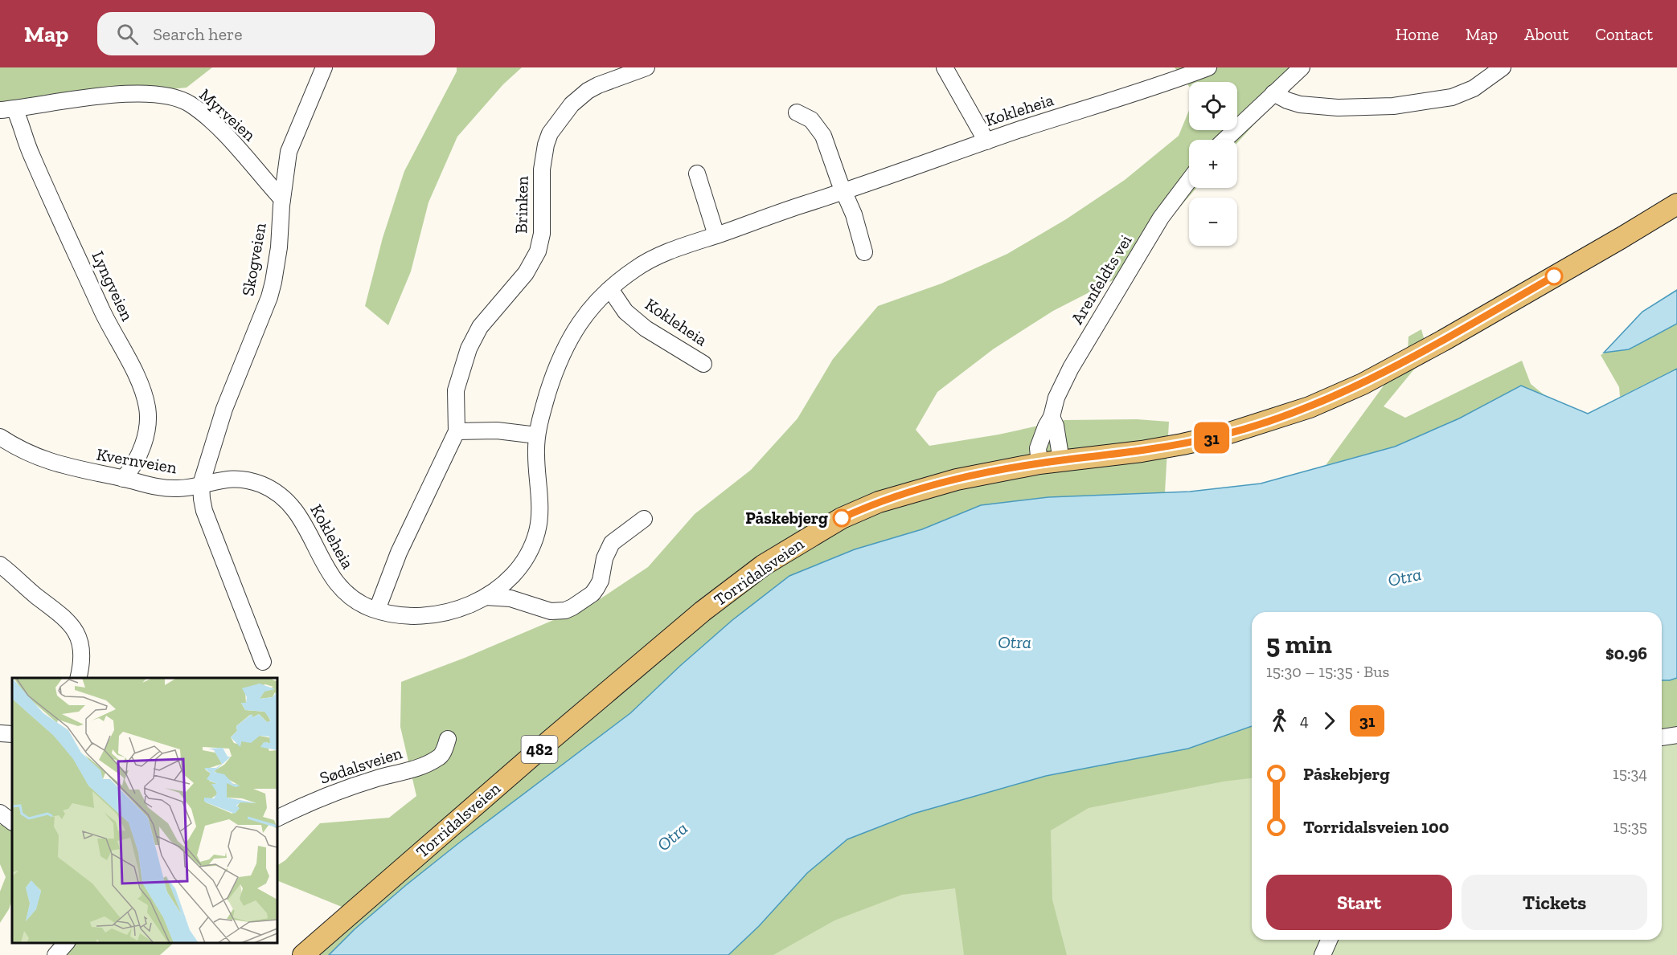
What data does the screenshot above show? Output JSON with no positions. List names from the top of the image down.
{
  "streets": {
    "main road": ["Torridalsveien", "482"],
    "street": [
      "Kokleheia",
      "Myrveien",
      "Brinken",
      "Skogveien",
      "Arenfeldts vei",
      "Lyngveien",
      "Kvernveien",
      "Sødalsveien"
    ]
  },
  "crossings": [
    ["Kokleheia", "Brinken"],
    ["Kokleheia", "Skogveien"],
    ["Kokleheia", "Kvernveien"],
    ["Myrveien", "Skogveien"],
    ["Myrveien", "Lyngveien"],
    ["Skogveien", "Kvernveien"],
    ["Arenfeldts vei", "Torridalsveien"],
    ["Lyngveien", "Kvernveien"]
  ],
  "water": ["Otra"],
  "places": ["Påskebjerg"],
  "lines": ["bus line 31"],
  "page": {
    "header": "Map",
    "search": "Search here",
    "nav": [
      "Home",
      "Map",
      "About",
      "Contact"
    ],
    "on_map": "31",
    "map_buttons": ["+", "−"],
    "heading": ["5 min", "15:30 – 15:35 · Bus", "$0.96"],
    "legs": ["4", "31"],
    "list": [
      {
        "name": "Påskebjerg",
        "value": "15:34"
      },
      {
        "name": "Torridalsveien 100",
        "value": "15:35"
      }
    ],
    "buttons": ["Start", "Tickets"]
  }
}
